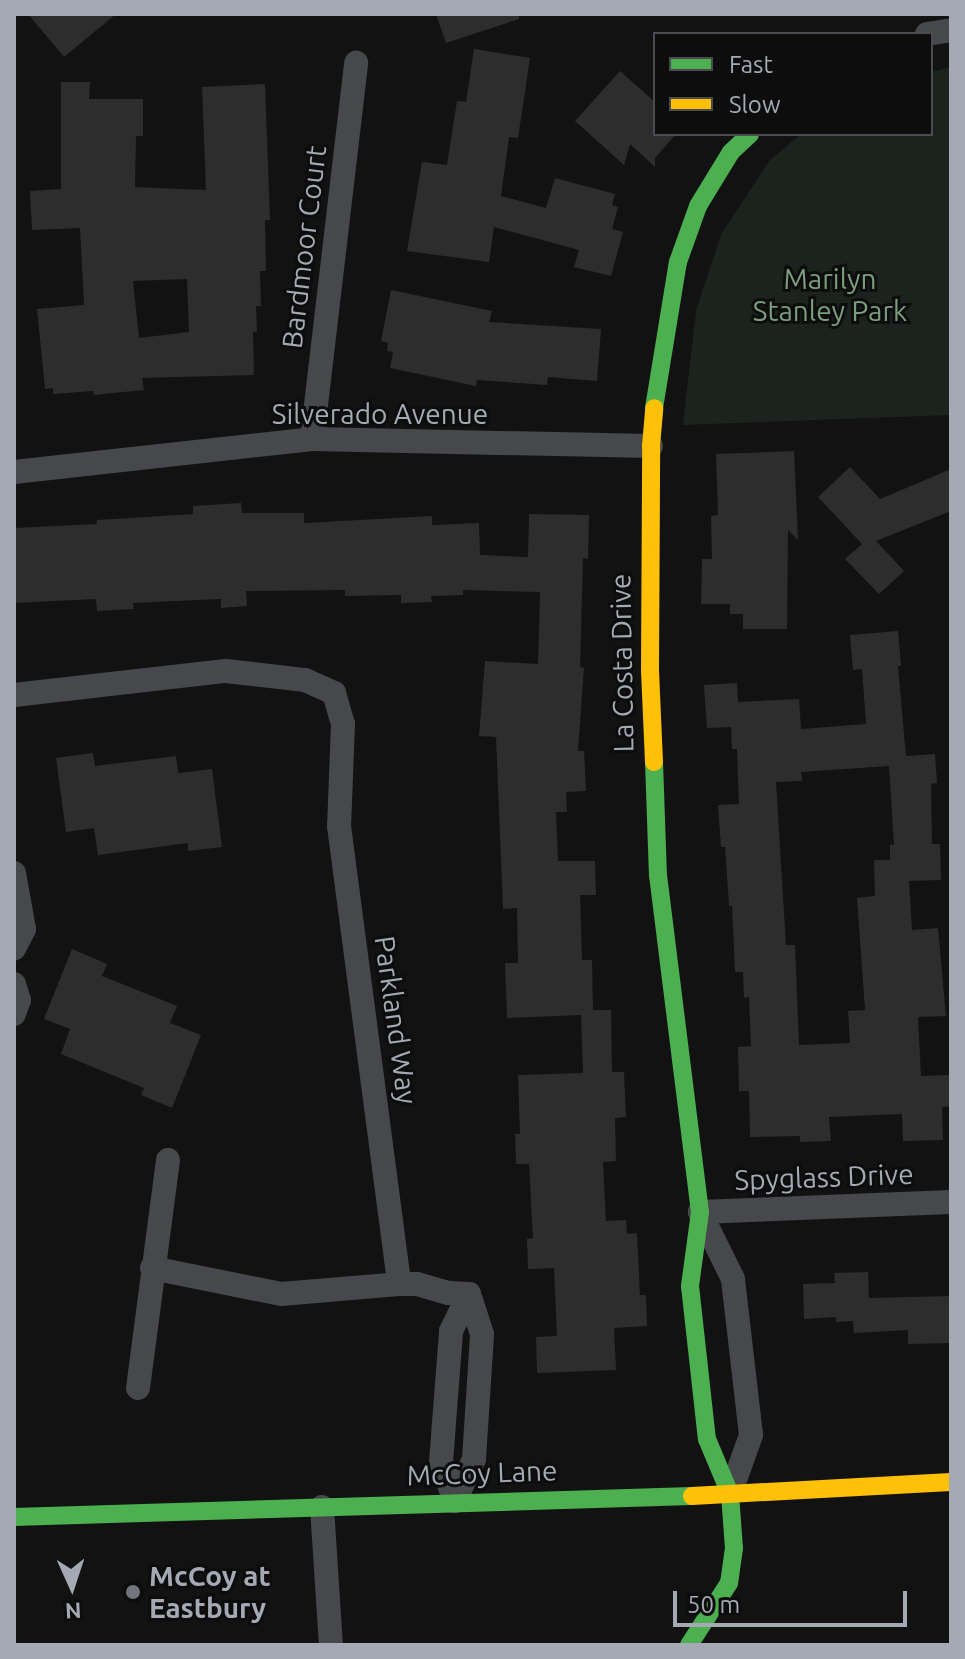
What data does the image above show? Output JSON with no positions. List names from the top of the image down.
{
  "streets": {
    "street": [
      "Bardmoor Court",
      "Silverado Avenue",
      "La Costa Drive",
      "Parkland Way",
      "Spyglass Drive",
      "McCoy Lane"
    ]
  },
  "crossings": [
    ["Bardmoor Court", "Silverado Avenue"],
    ["Silverado Avenue", "La Costa Drive"],
    ["La Costa Drive", "Spyglass Drive"],
    ["La Costa Drive", "McCoy Lane"]
  ],
  "parks": ["Marilyn Stanley Park"],
  "places": ["McCoy at Eastbury"],
  "legend": ["Fast", "Slow"],
  "scale_bar": "50 m",
  "north": "bottom"
}
